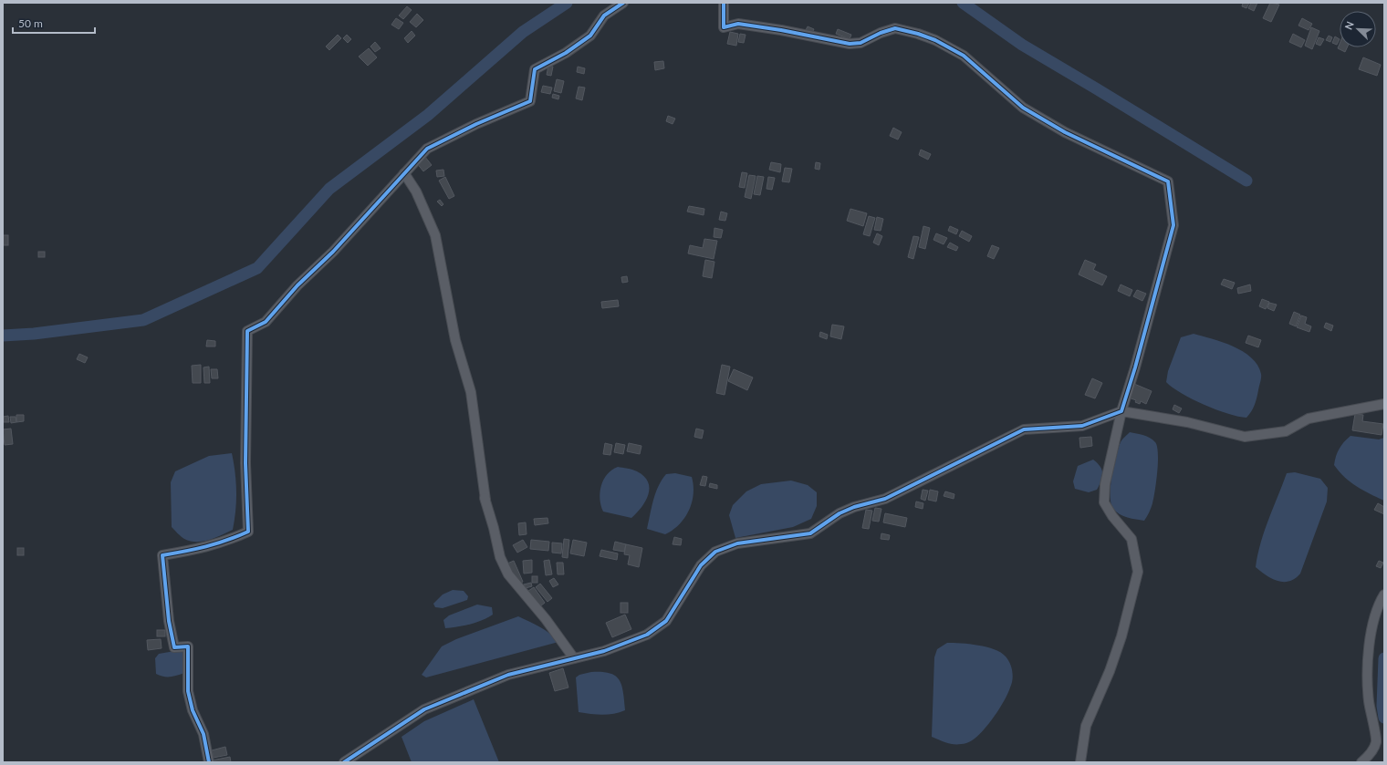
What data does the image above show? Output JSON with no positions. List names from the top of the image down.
{
  "scale_bar": "50 m",
  "north": "top left"
}
